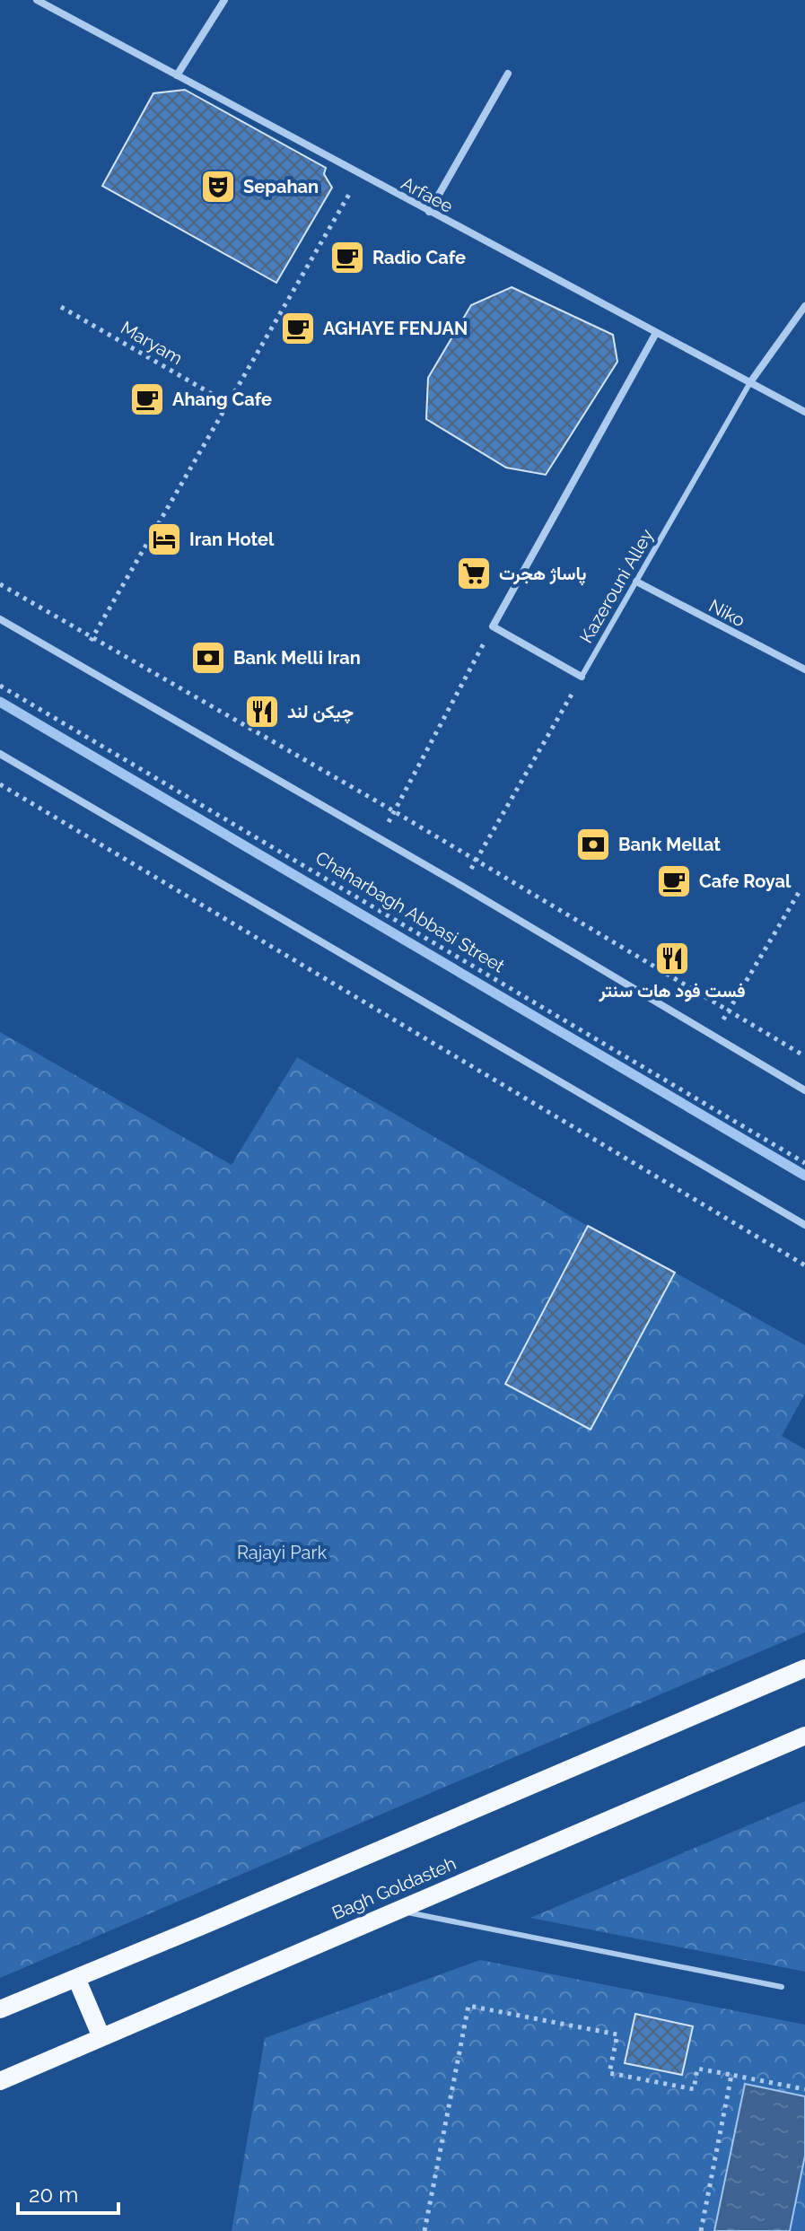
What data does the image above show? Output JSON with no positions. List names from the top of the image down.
{
  "streets": {
    "main road": ["Bagh Goldasteh"],
    "street": ["Arfaee", "Kazerouni Alley", "Niko"],
    "path": ["Maryam", "Chaharbagh Abbasi Street"]
  },
  "crossings": [
    ["Arfaee", "Kazerouni Alley"],
    ["Kazerouni Alley", "Niko"]
  ],
  "parks": ["Rajayi Park"],
  "places": {
    "theatre": ["Sepahan"],
    "cafe": [
      "Radio Cafe",
      "AGHAYE FENJAN",
      "Ahang Cafe",
      "Cafe Royal"
    ],
    "hotel": ["Iran Hotel"],
    "supermarket": ["پاساژ هجرت"],
    "bank": ["Bank Melli Iran", "Bank Mellat"],
    "restaurant": ["چیکن لند", "فست فود هات سنتر"]
  },
  "scale_bar": "20 m"
}
